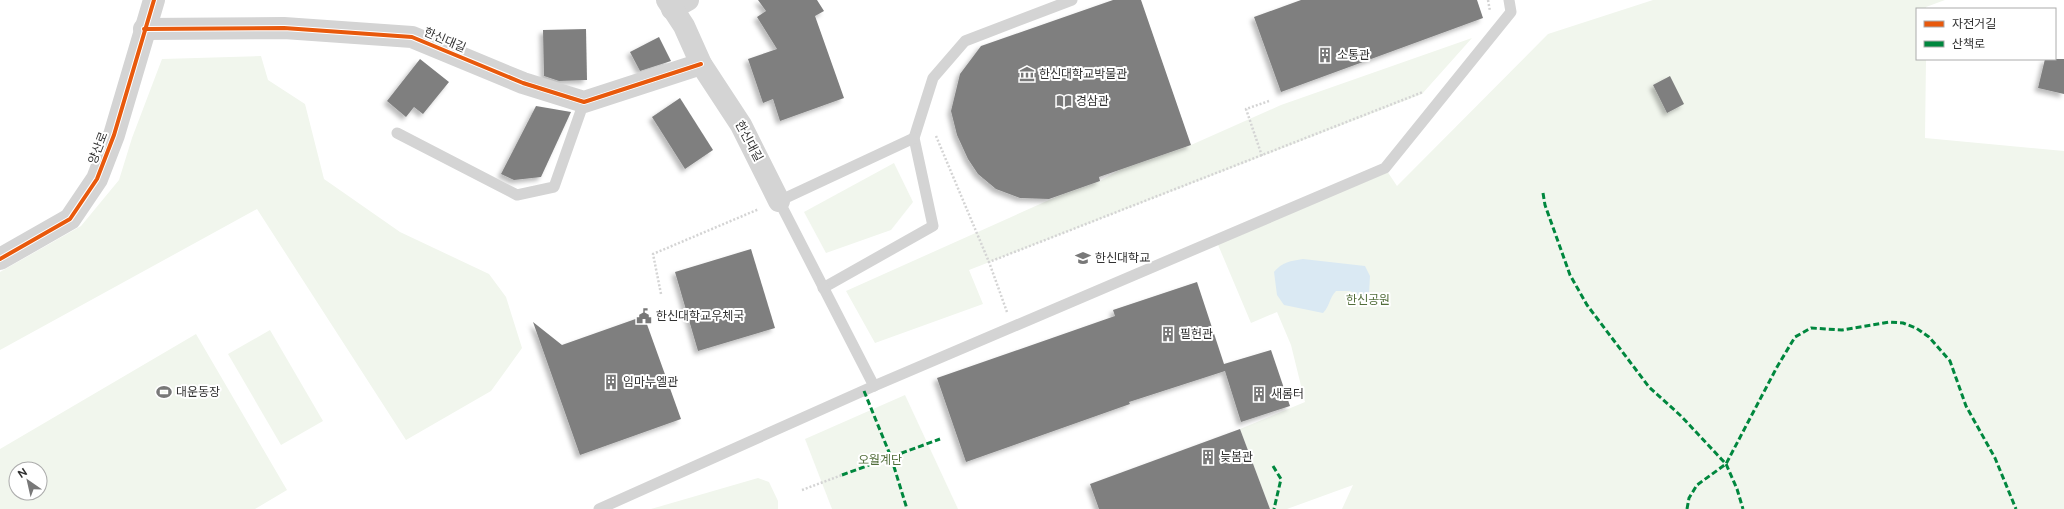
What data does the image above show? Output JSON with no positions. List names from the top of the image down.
{
  "streets": {
    "street": ["한신대길", "양산로"]
  },
  "crossings": [
    ["한신대길", "양산로"]
  ],
  "parks": ["한신공원", "오월계단"],
  "places": {
    "building": [
      "소통관",
      "필헌관",
      "임마누엘관",
      "새롬터",
      "늦봄관"
    ],
    "museum": ["한신대학교박물관"],
    "library": ["경삼관"],
    "school or university": ["한신대학교"],
    "public building": ["한신대학교우체국"],
    "sports": ["대운동장"]
  },
  "legend": ["자전거길", "산책로"],
  "north": "top left"
}
